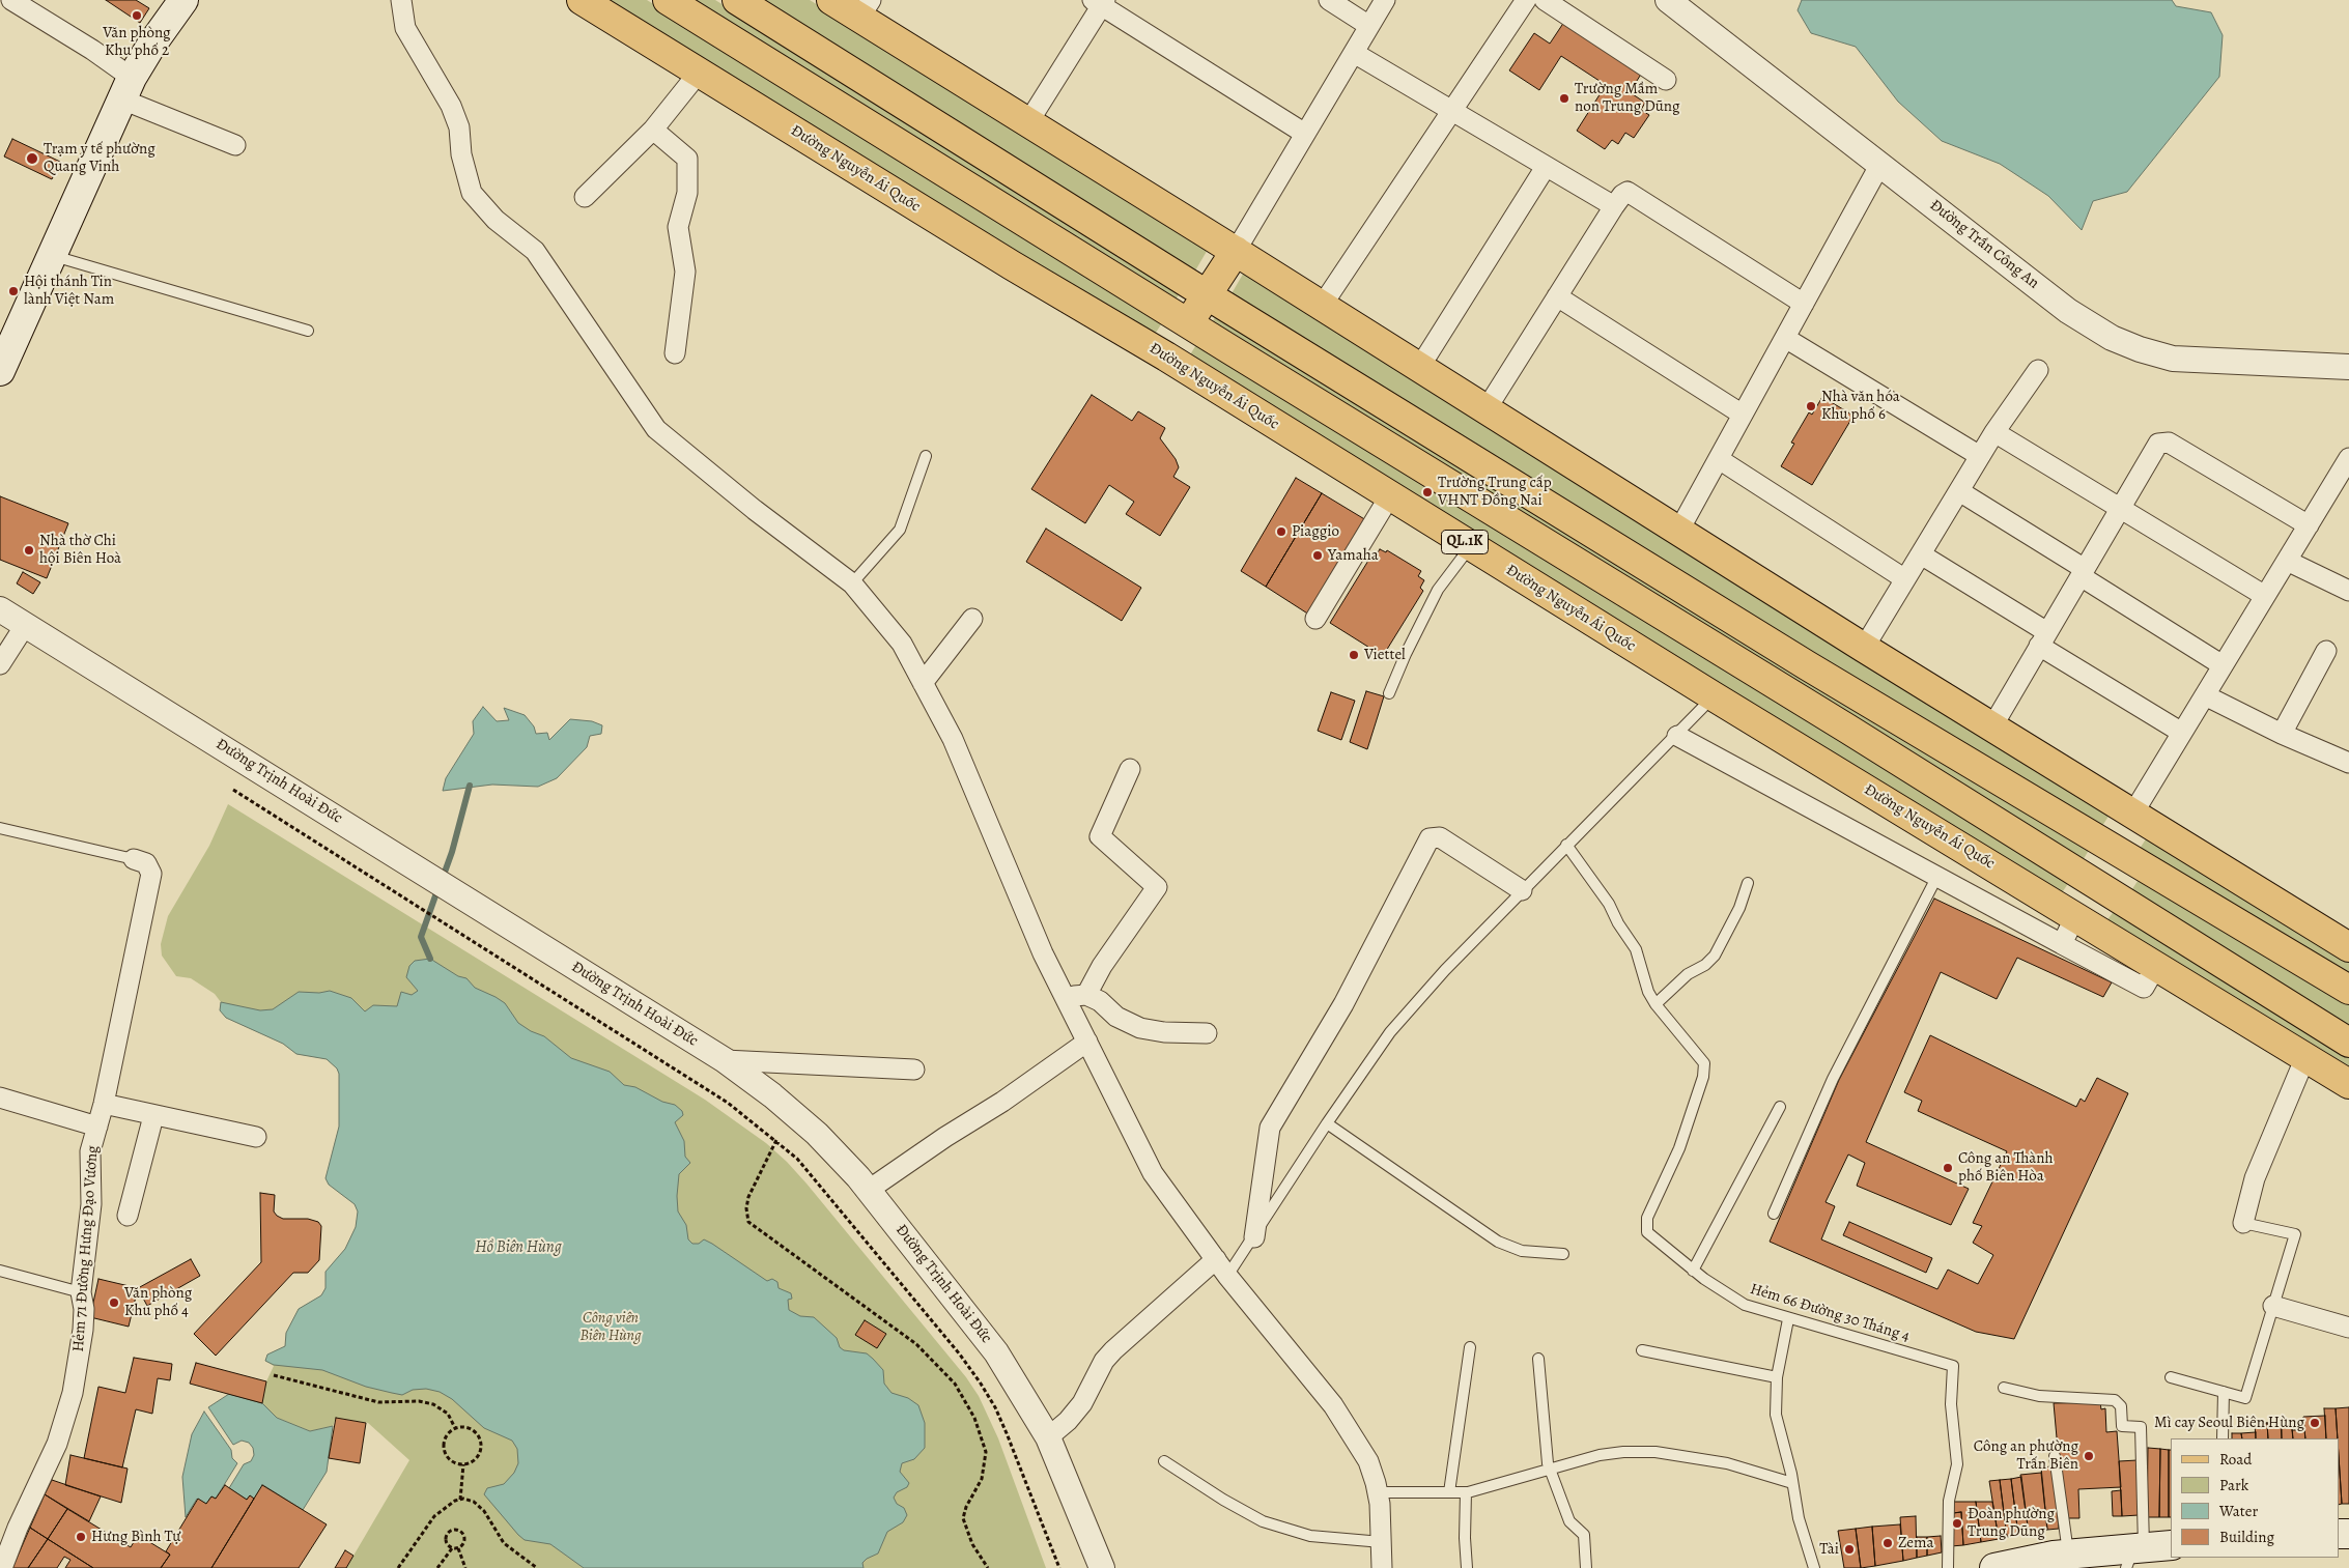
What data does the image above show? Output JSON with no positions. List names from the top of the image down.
{
  "streets": {
    "main road": ["Đường Nguyễn Ái Quốc", "QL.1K"],
    "street": ["Đường Trần Công An", "Đường Trịnh Hoài Đức", "Hẻm 71 Đường Hưng Đạo Vương"],
    "lane": ["Hẻm 66 Đường 30 Tháng 4"]
  },
  "water": ["Hồ Biên Hùng"],
  "parks": ["Công viên Biên Hùng"],
  "places": [
    "Văn phòng Khu phố 2",
    "Trường Mầm non Trung Dũng",
    "Trạm y tế phường Quang Vinh",
    "Hội thánh Tin lành Việt Nam",
    "Nhà văn hóa Khu phố 6",
    "Trường Trung cấp VHNT Đồng Nai",
    "Piaggio",
    "Nhà thờ Chi hội Biên Hoà",
    "Yamaha",
    "Viettel",
    "Công an Thành phố Biên Hòa",
    "Văn phòng Khu phố 4",
    "Mì cay Seoul Biên Hùng",
    "Công an phường Trấn Biên",
    "Đoàn phường Trung Dũng",
    "Hưng Bình Tự",
    "Zema",
    "Tài"
  ],
  "legend": [
    "Road",
    "Park",
    "Water",
    "Building"
  ]
}
